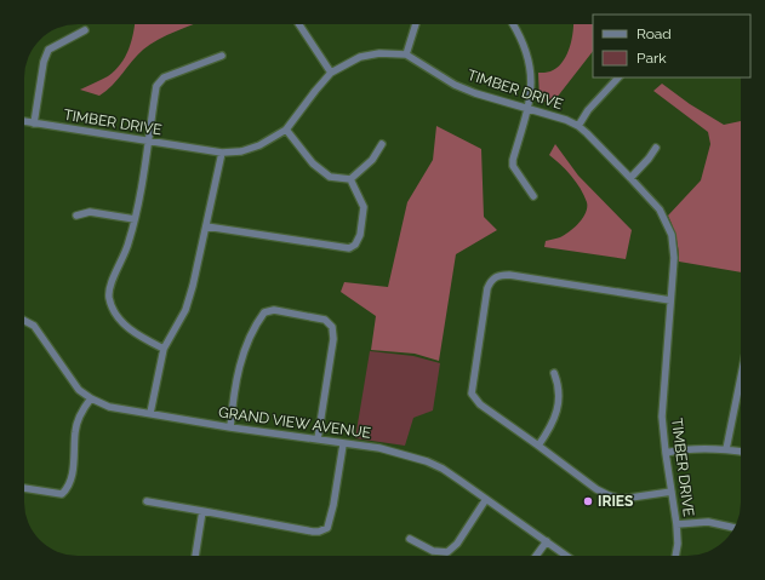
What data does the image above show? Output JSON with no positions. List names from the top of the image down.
{
  "streets": {
    "street": ["TIMBER DRIVE", "GRAND VIEW AVENUE"]
  },
  "places": ["IRIES"],
  "legend": ["Road", "Park"]
}
